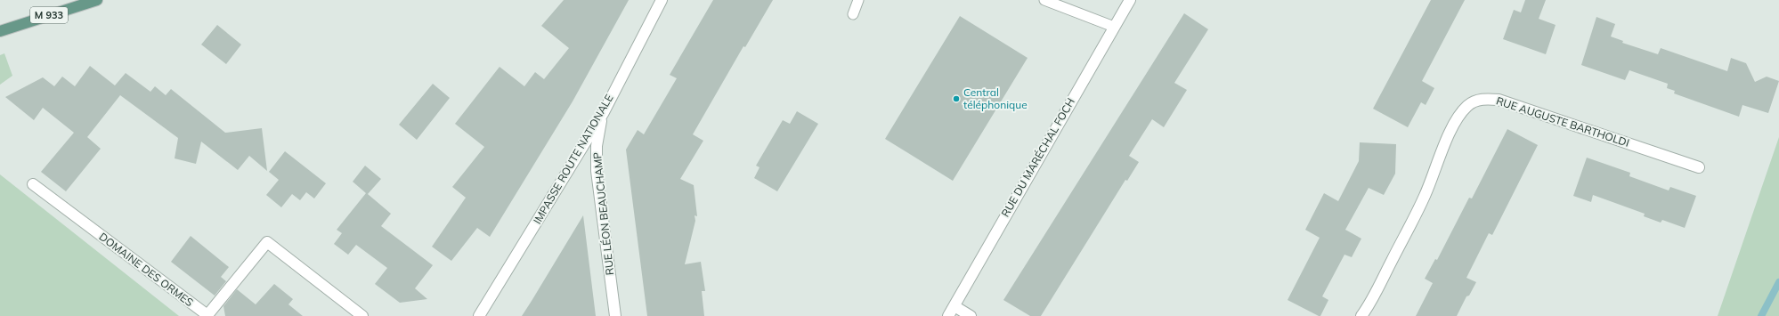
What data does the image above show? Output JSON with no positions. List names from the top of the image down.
{
  "streets": {
    "main road": ["M 933"],
    "street": [
      "RUE AUGUSTE BARTHOLDI",
      "RUE DU MARÉCHAL FOCH",
      "IMPASSE ROUTE NATIONALE",
      "RUE LÉON BEAUCHAMP",
      "DOMAINE DES ORMES"
    ]
  },
  "crossings": [
    ["IMPASSE ROUTE NATIONALE", "RUE LÉON BEAUCHAMP"]
  ],
  "places": ["Central téléphonique"]
}
